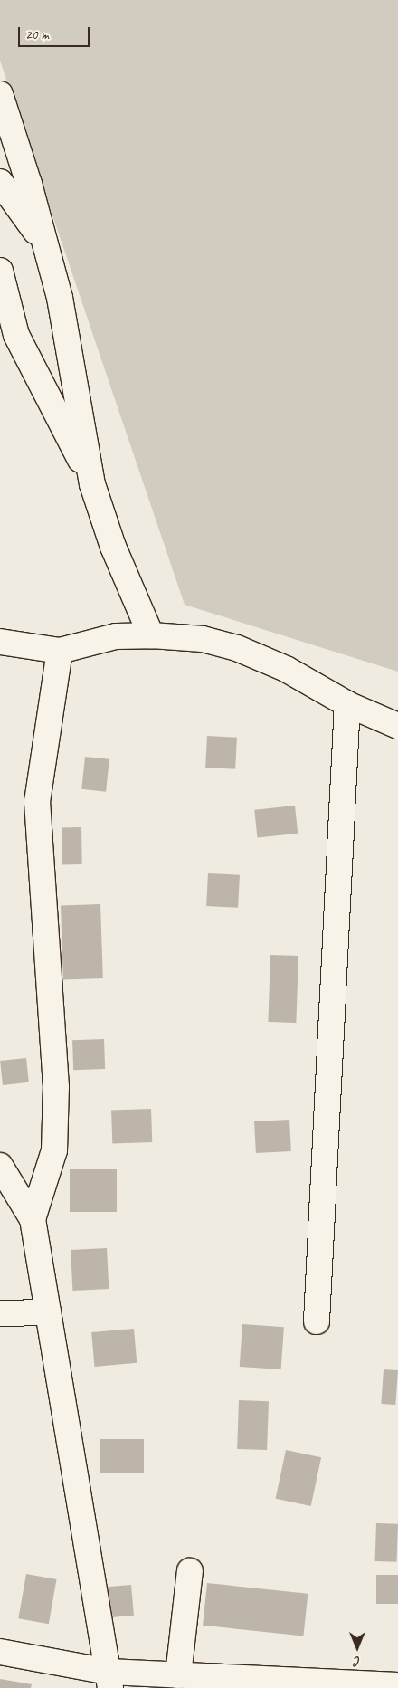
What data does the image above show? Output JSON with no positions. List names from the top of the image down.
{
  "scale_bar": "20 m",
  "north": "bottom"
}
